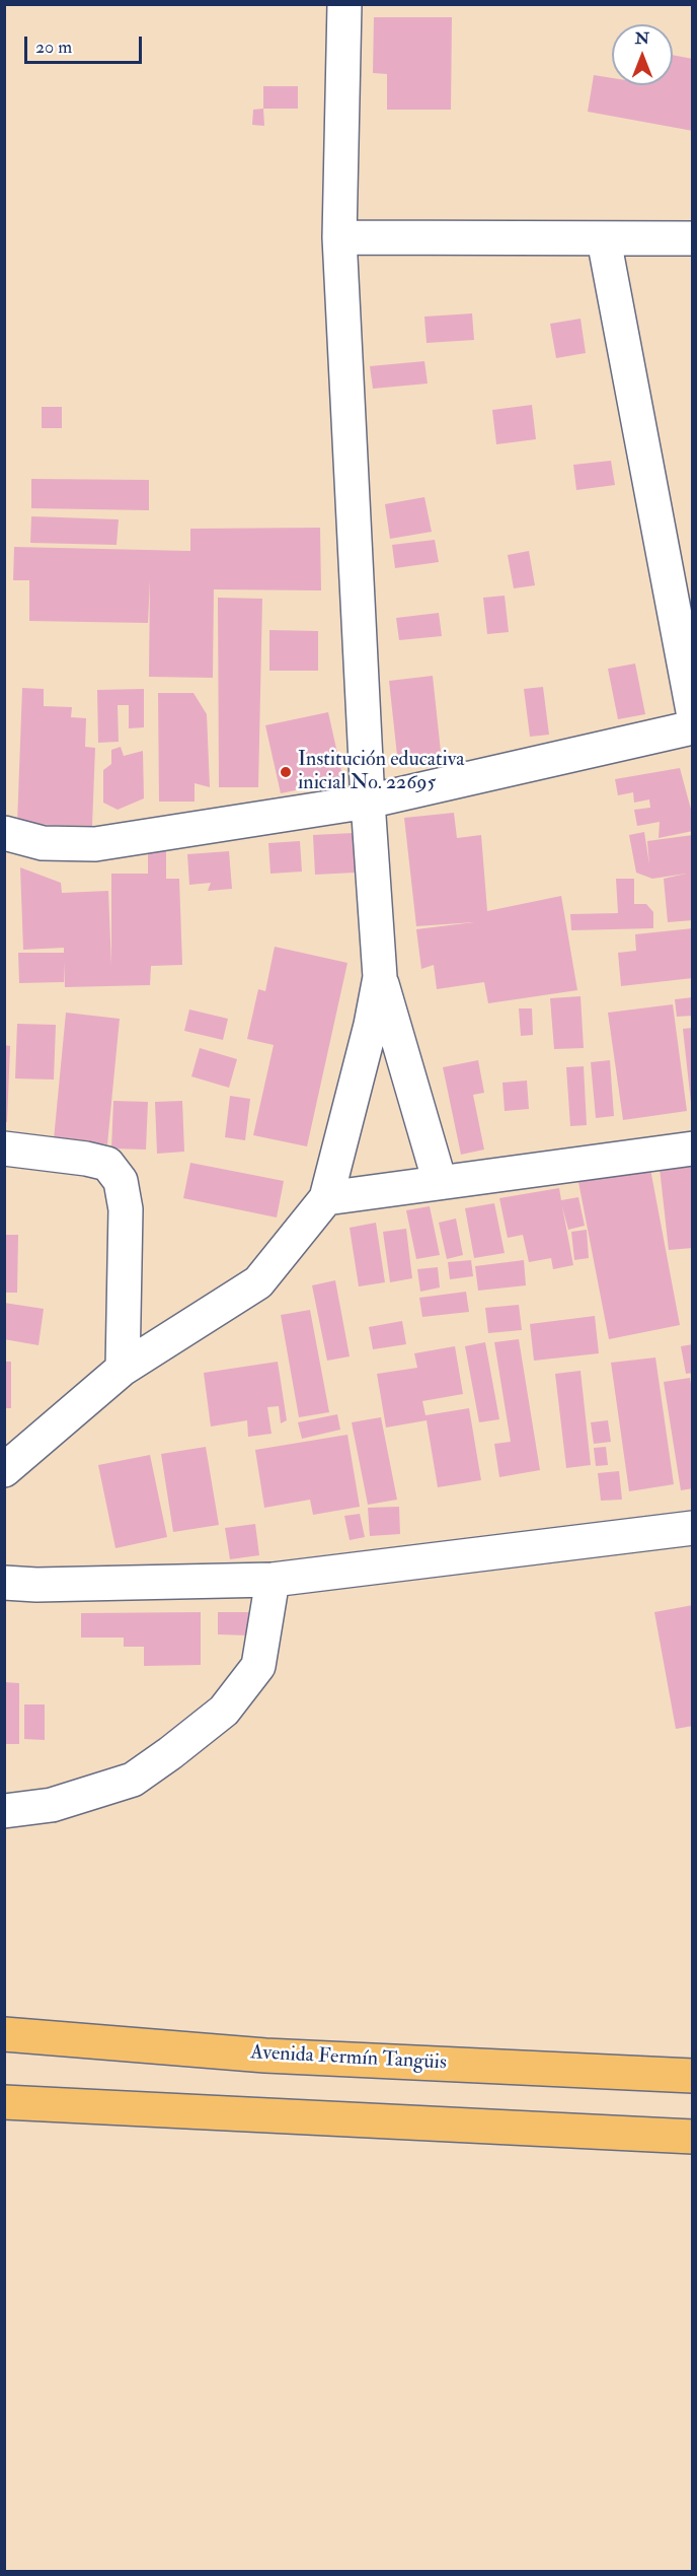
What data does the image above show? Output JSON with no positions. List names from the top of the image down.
{
  "streets": {
    "main road": ["Avenida Fermín Tangüis"]
  },
  "places": ["Institución educativa inicial No. 22695"],
  "scale_bar": "20 m",
  "north": "top"
}
